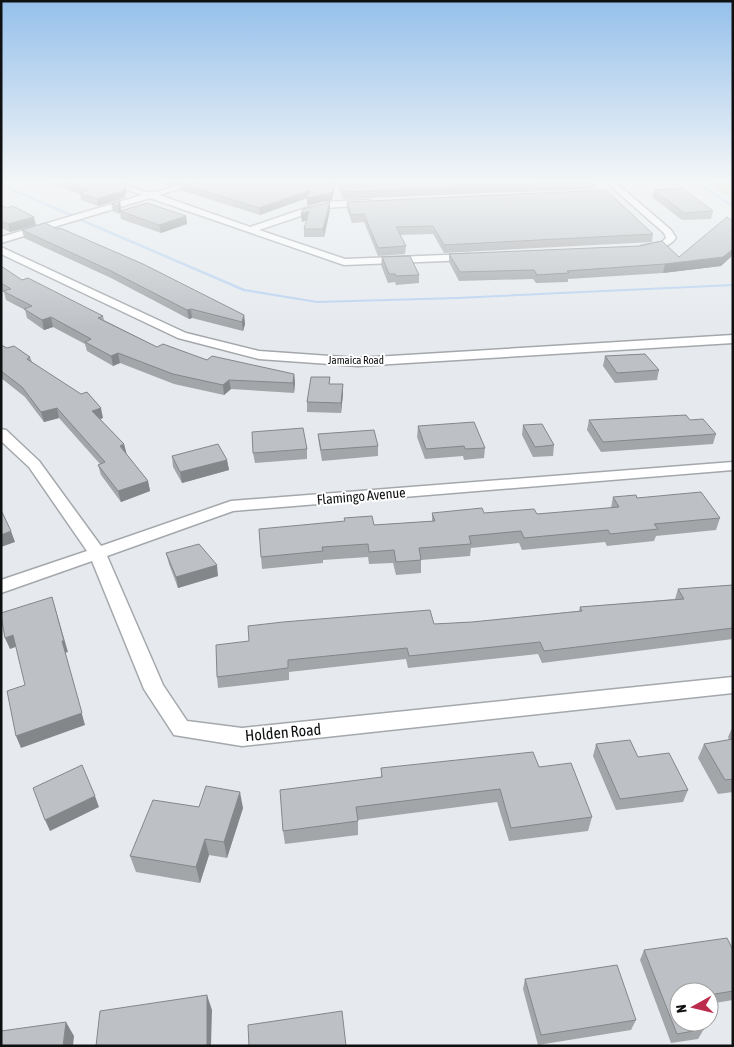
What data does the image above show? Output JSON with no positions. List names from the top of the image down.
{
  "streets": {
    "street": ["Jamaica Road", "Flamingo Avenue", "Holden Road"]
  },
  "crossings": [
    ["Flamingo Avenue", "Holden Road"]
  ],
  "north": "left"
}
